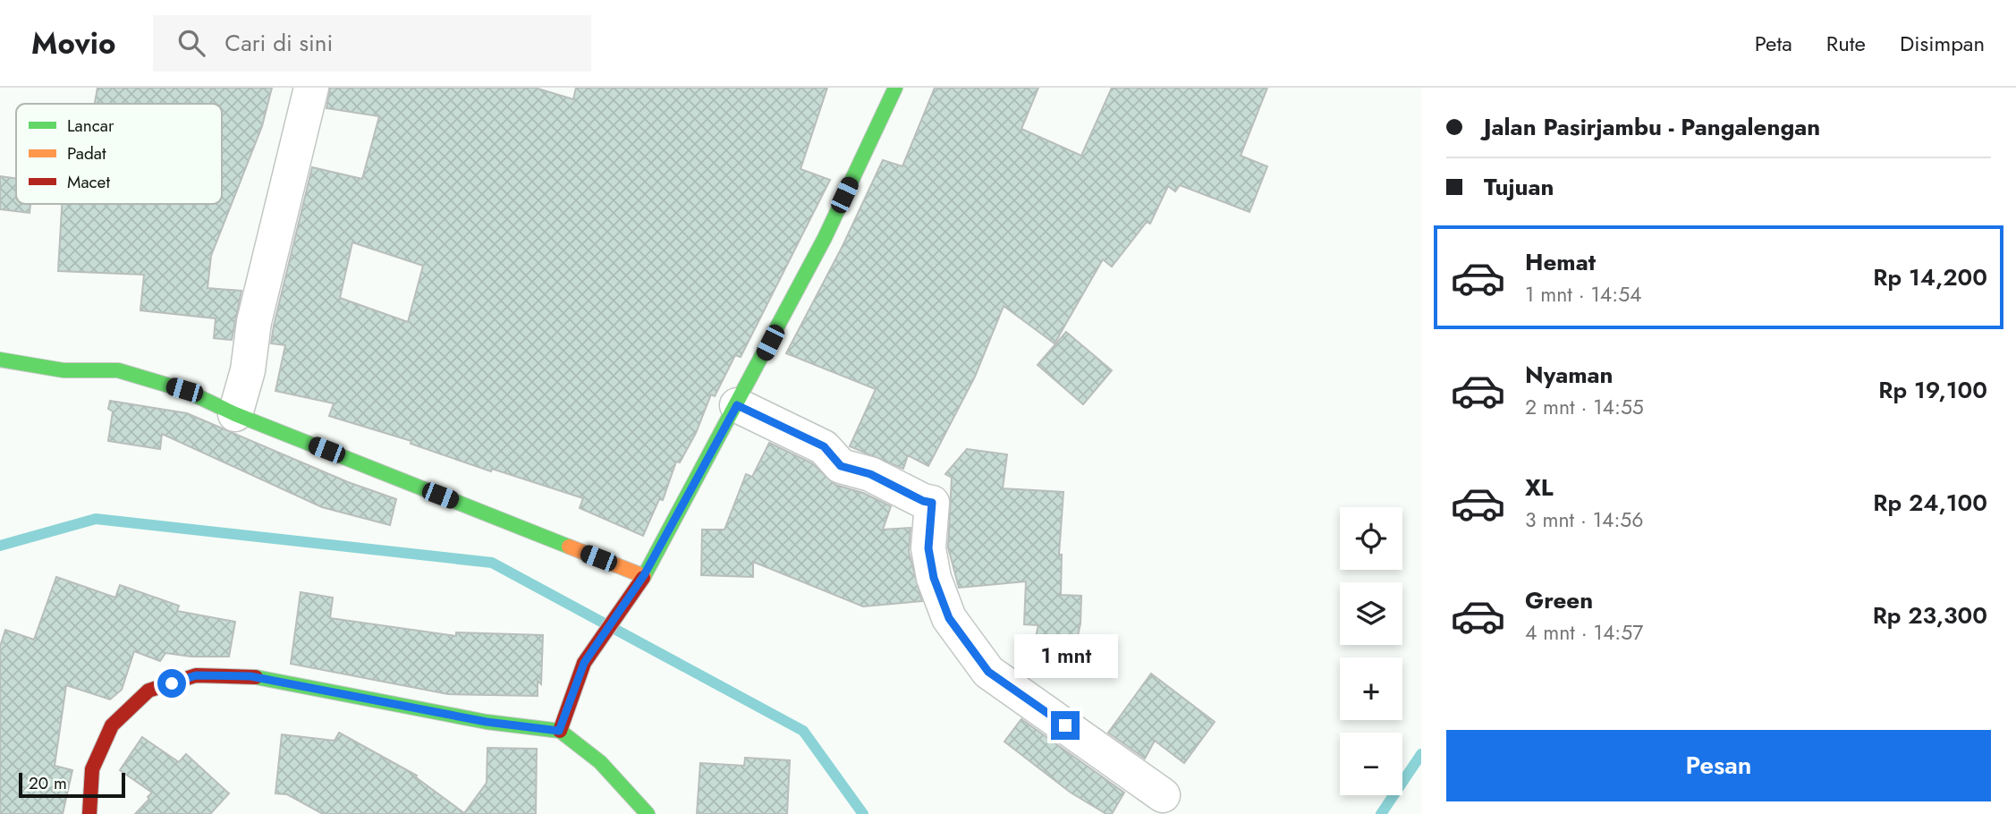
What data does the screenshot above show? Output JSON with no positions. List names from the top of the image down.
{
  "legend": ["Lancar", "Padat", "Macet"],
  "scale_bar": "20 m",
  "page": {
    "header": "Movio",
    "search": "Cari di sini",
    "nav": ["Peta", "Rute", "Disimpan"],
    "banner": ["Jalan Pasirjambu - Pangalengan", "Tujuan"],
    "list": [
      {
        "name": "Hemat",
        "note": "1 mnt · 14:54",
        "value": "Rp 14,200"
      },
      {
        "name": "Nyaman",
        "note": "2 mnt · 14:55",
        "value": "Rp 19,100"
      },
      {
        "name": "XL",
        "note": "3 mnt · 14:56",
        "value": "Rp 24,100"
      },
      {
        "name": "Green",
        "note": "4 mnt · 14:57",
        "value": "Rp 23,300"
      }
    ],
    "map_buttons": ["+", "−"],
    "bubble": "1 mnt",
    "buttons": "Pesan",
    "scale": "20 m"
  }
}
